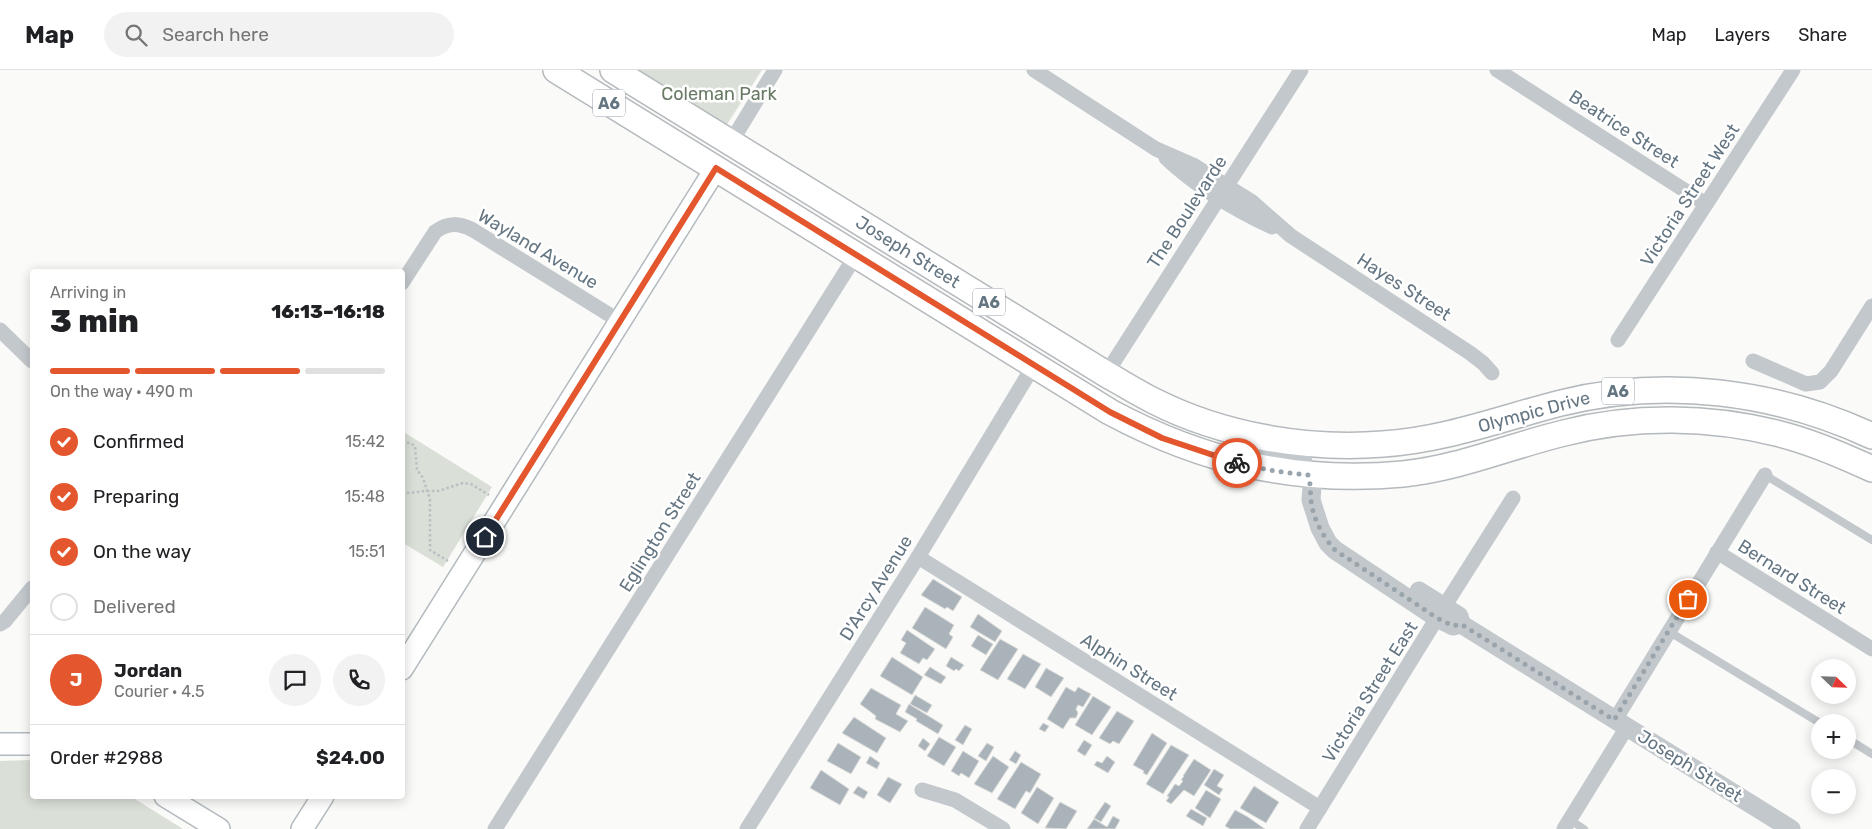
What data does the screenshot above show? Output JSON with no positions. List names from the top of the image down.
{
  "streets": {
    "highway": ["A6", "Joseph Street", "Olympic Drive"],
    "street": [
      "Beatrice Street",
      "Victoria Street West",
      "The Boulevarde",
      "Wayland Avenue",
      "Hayes Street",
      "Eglington Street",
      "Bernard Street",
      "D'Arcy Avenue",
      "Alphin Street",
      "Victoria Street East"
    ]
  },
  "crossings": [
    ["Beatrice Street", "Victoria Street West"],
    ["The Boulevarde", "Joseph Street"],
    ["The Boulevarde", "Hayes Street"],
    ["Joseph Street", "Olympic Drive"],
    ["Joseph Street", "Eglington Street"],
    ["Joseph Street", "D'Arcy Avenue"],
    ["Joseph Street", "Victoria Street East"],
    ["D'Arcy Avenue", "Alphin Street"],
    ["Alphin Street", "Victoria Street East"]
  ],
  "parks": ["Coleman Park"],
  "north": "bottom right",
  "page": {
    "header": "Map",
    "search": "Search here",
    "nav": ["Map", "Layers", "Share"],
    "heading": ["3 min", "Arriving in", "16:13–16:18"],
    "panel": [
      "Jordan",
      "Courier · 4.5",
      "Order #2988",
      "$24.00"
    ],
    "bar": "On the way · 490 m",
    "list": [
      ["Confirmed", "15:42"],
      ["Preparing", "15:48"],
      ["On the way", "15:51"],
      "Delivered"
    ],
    "round": "J",
    "map_buttons": ["+", "−"]
  }
}
